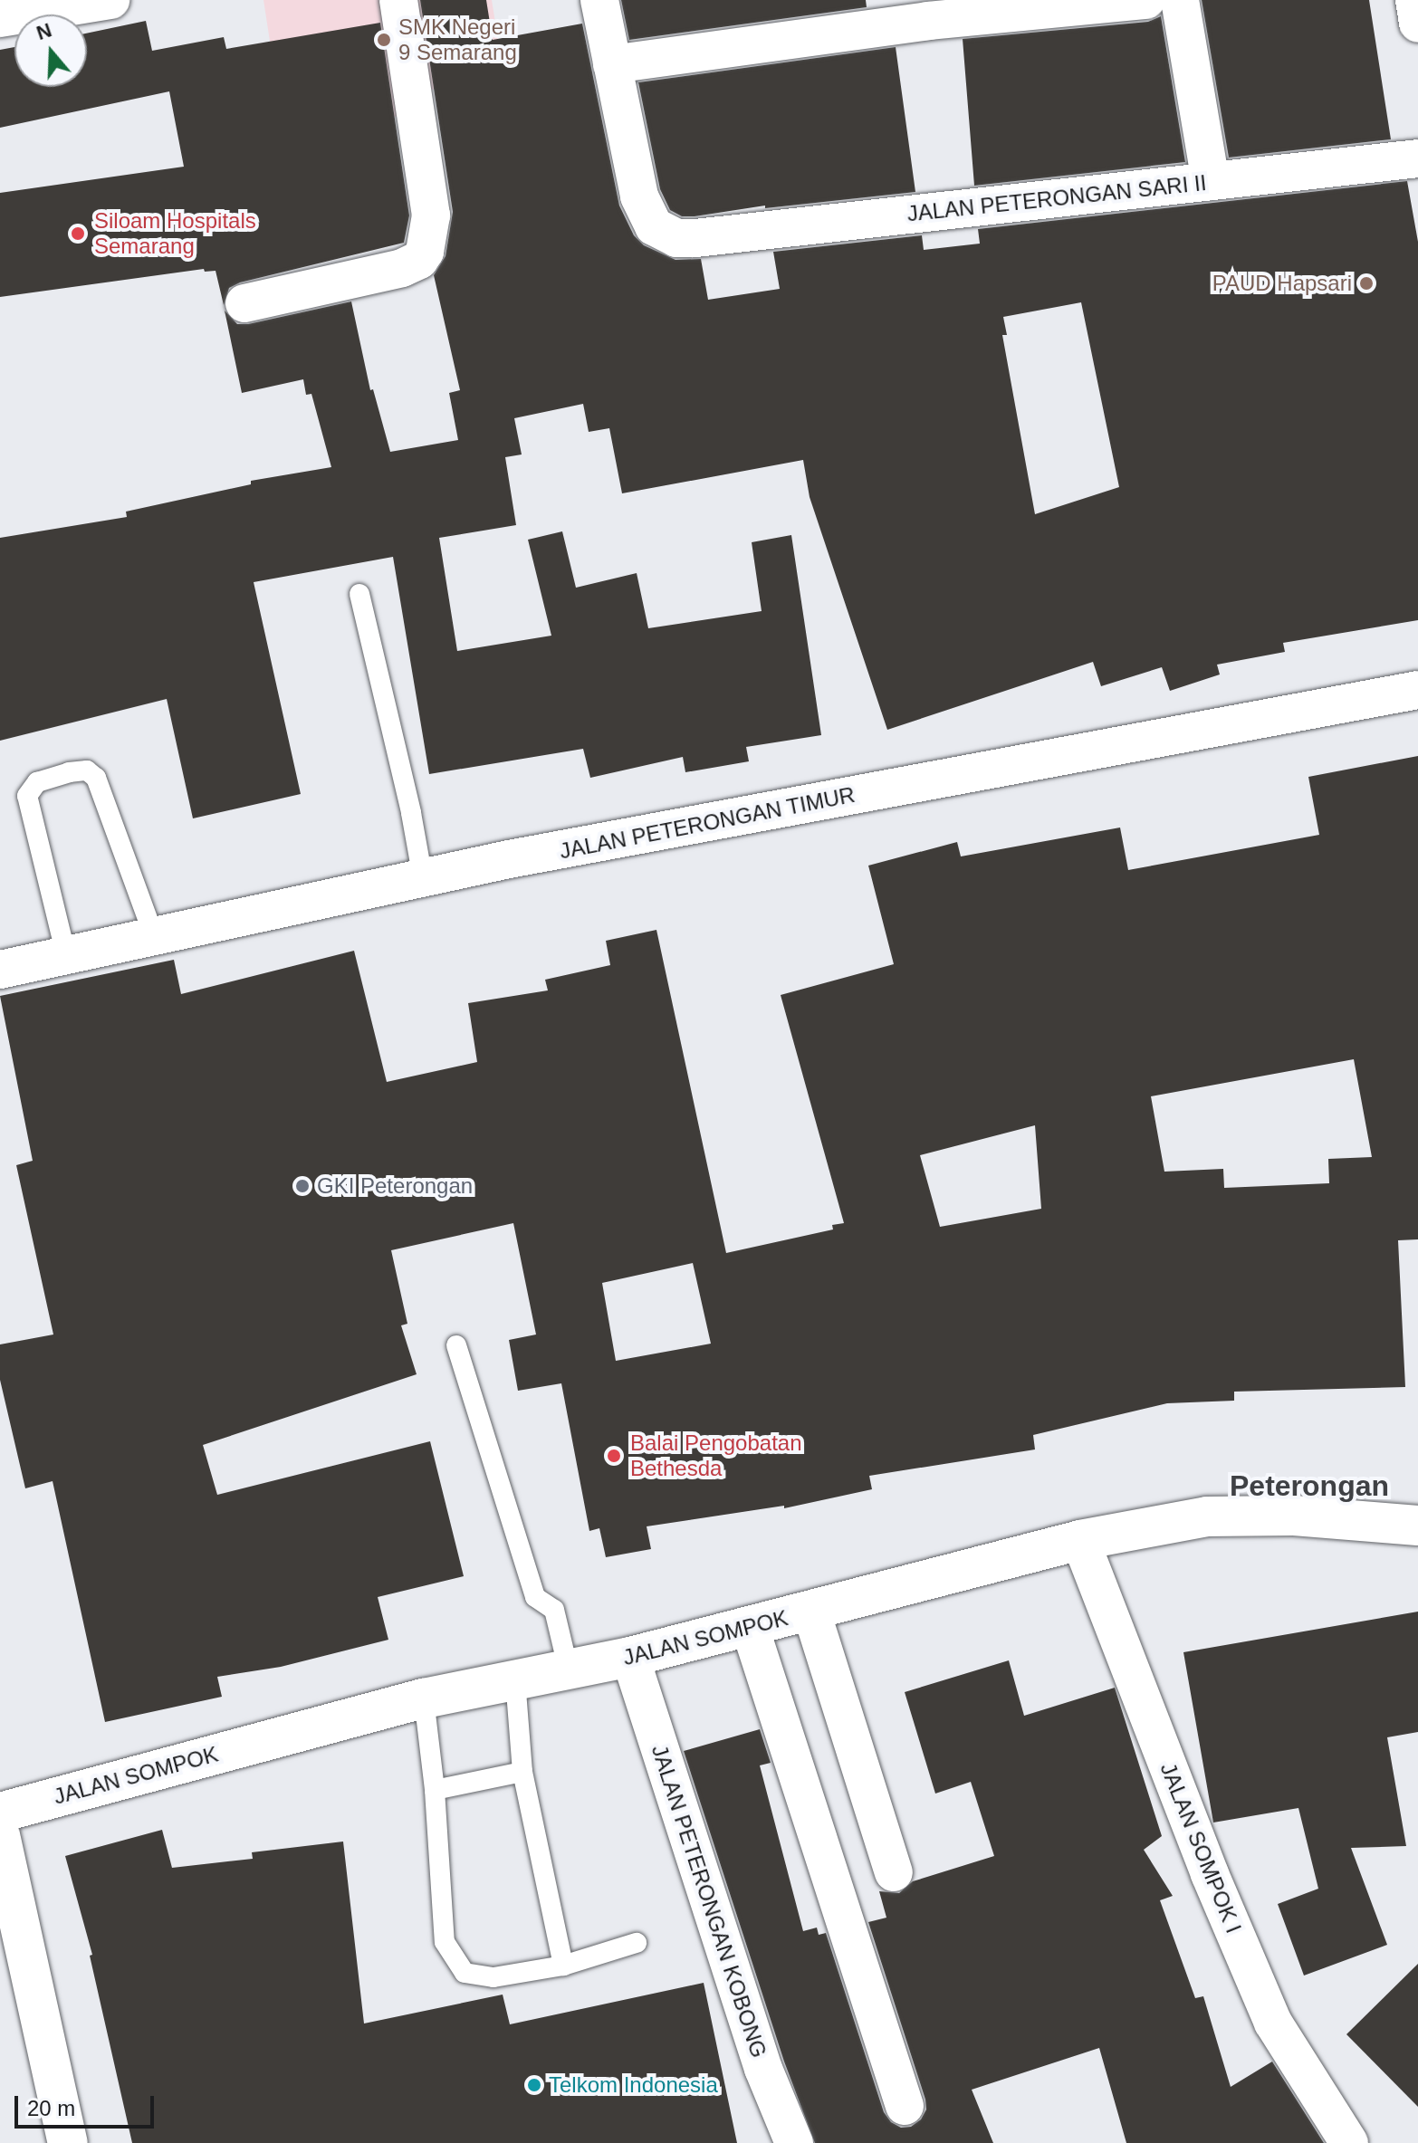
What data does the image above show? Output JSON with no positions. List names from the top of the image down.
{
  "streets": {
    "main road": ["JALAN SOMPOK"],
    "street": [
      "JALAN PETERONGAN SARI II",
      "JALAN PETERONGAN TIMUR",
      "JALAN SOMPOK I",
      "JALAN PETERONGAN KOBONG"
    ]
  },
  "crossings": [
    ["JALAN SOMPOK", "JALAN SOMPOK I"],
    ["JALAN SOMPOK", "JALAN PETERONGAN KOBONG"]
  ],
  "districts": ["Peterongan"],
  "places": [
    "SMK Negeri 9 Semarang",
    "Siloam Hospitals Semarang",
    "PAUD Hapsari",
    "GKI Peterongan",
    "Balai Pengobatan Bethesda",
    "Telkom Indonesia"
  ],
  "scale_bar": "20 m",
  "north": "top"
}
